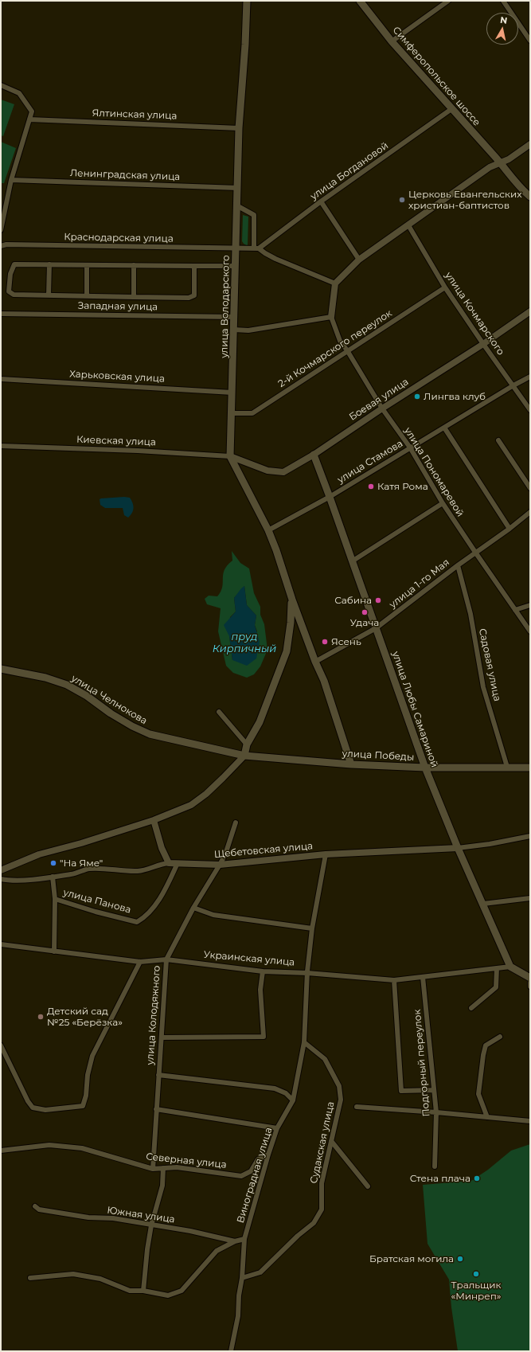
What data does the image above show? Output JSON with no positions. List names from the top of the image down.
{
  "streets": {
    "main road": [
      "Симферопольское шоссе",
      "улица Володарского",
      "улица Челнокова",
      "улица Любы Самариной",
      "улица Победы"
    ],
    "street": [
      "Ялтинская улица",
      "улица Богдановой",
      "Ленинградская улица",
      "Краснодарская улица",
      "Западная улица",
      "улица Кочмарского",
      "2-й Кочмарского переулок",
      "Харьковская улица",
      "Боевая улица",
      "Киевская улица",
      "улица Стамова",
      "улица Пономаревой",
      "улица 1-го Мая",
      "Садовая улица",
      "Щебетовская улица",
      "улица Панова",
      "Украинская улица",
      "улица Колодяжного",
      "Подгорный переулок",
      "Судакская улица",
      "Северная улица",
      "Виноградная улица",
      "Южная улица"
    ]
  },
  "crossings": [
    ["Симферопольское шоссе", "улица Богдановой"],
    ["Ялтинская улица", "улица Володарского"],
    ["улица Богдановой", "Краснодарская улица"],
    ["Ленинградская улица", "улица Володарского"],
    ["Краснодарская улица", "улица Володарского"],
    ["Западная улица", "улица Володарского"],
    ["улица Володарского", "2-й Кочмарского переулок"],
    ["улица Володарского", "Харьковская улица"],
    ["улица Володарского", "Боевая улица"],
    ["улица Володарского", "Киевская улица"],
    ["улица Володарского", "улица Стамова"],
    ["улица Володарского", "улица 1-го Мая"],
    ["улица Володарского", "улица Челнокова"],
    ["улица Володарского", "улица Победы"],
    ["улица Кочмарского", "2-й Кочмарского переулок"],
    ["улица Кочмарского", "Боевая улица"],
    ["улица Кочмарского", "улица Стамова"],
    ["2-й Кочмарского переулок", "улица Пономаревой"],
    ["Боевая улица", "Киевская улица"],
    ["Боевая улица", "улица Пономаревой"],
    ["Боевая улица", "улица Любы Самариной"],
    ["улица Стамова", "улица Пономаревой"],
    ["улица Стамова", "улица Любы Самариной"],
    ["улица Пономаревой", "улица 1-го Мая"],
    ["улица 1-го Мая", "Садовая улица"],
    ["улица 1-го Мая", "улица Любы Самариной"],
    ["Садовая улица", "улица Победы"],
    ["улица Челнокова", "улица Победы"],
    ["улица Любы Самариной", "улица Победы"],
    ["улица Любы Самариной", "Щебетовская улица"],
    ["улица Любы Самариной", "Украинская улица"],
    ["Щебетовская улица", "улица Панова"],
    ["Щебетовская улица", "улица Колодяжного"],
    ["Щебетовская улица", "Виноградная улица"],
    ["Украинская улица", "улица Колодяжного"],
    ["Украинская улица", "Подгорный переулок"],
    ["Украинская улица", "Виноградная улица"],
    ["улица Колодяжного", "Северная улица"],
    ["Судакская улица", "Виноградная улица"],
    ["Северная улица", "Виноградная улица"],
    ["Виноградная улица", "Южная улица"]
  ],
  "water": ["пруд Кирпичный"],
  "places": [
    "Церковь Евангельских христиан-баптистов",
    "Лингва клуб",
    "Катя Рома",
    "Сабина",
    "Удача",
    "Ясень",
    "\"На Яме\"",
    "Детский сад №25 «Берёзка»",
    "Стена плача",
    "Братская могила",
    "Тральщик «Минреп»"
  ],
  "north": "top"
}
